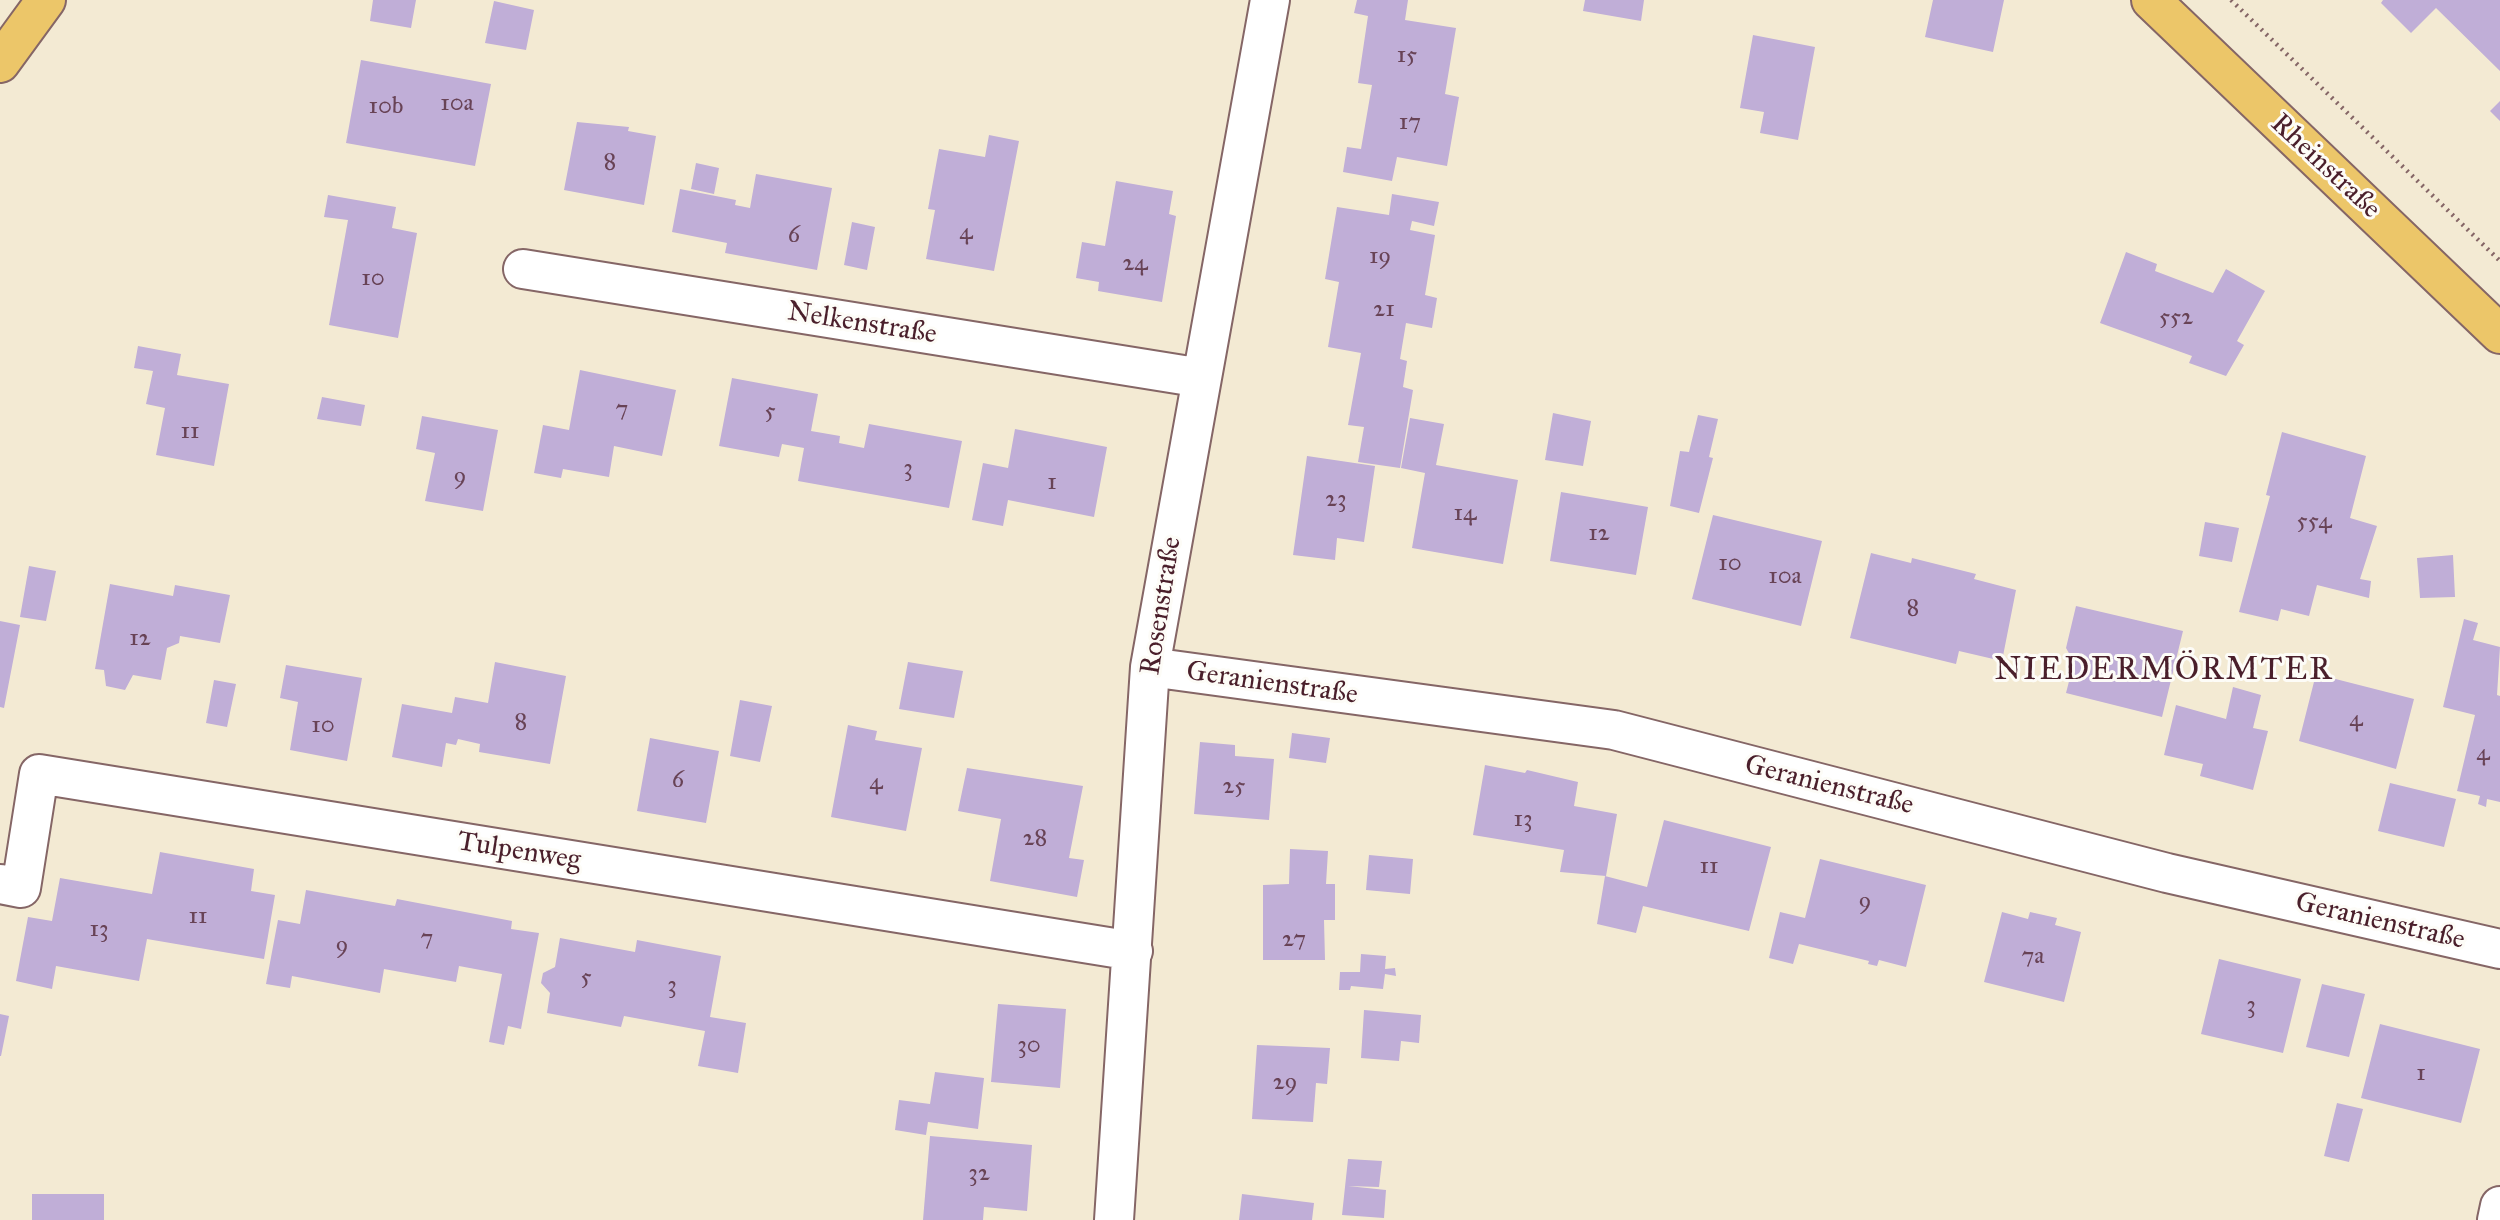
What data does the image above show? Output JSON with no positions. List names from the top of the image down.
{
  "streets": {
    "main road": ["Rheinstraße"],
    "street": [
      "Nelkenstraße",
      "Rosenstraße",
      "Geranienstraße",
      "Tulpenweg"
    ]
  },
  "crossings": [
    ["Nelkenstraße", "Rosenstraße"],
    ["Rosenstraße", "Geranienstraße"],
    ["Rosenstraße", "Tulpenweg"]
  ],
  "districts": ["NIEDERMÖRMTER"],
  "house_numbers": [
    "15",
    "10a",
    "10b",
    "17",
    "8",
    "4",
    "6",
    "19",
    "24",
    "10",
    "21",
    "552",
    "7",
    "5",
    "11",
    "3",
    "9",
    "1",
    "23",
    "14",
    "554",
    "12",
    "10",
    "10a",
    "8",
    "12",
    "4",
    "8",
    "10",
    "4",
    "6",
    "4",
    "25",
    "13",
    "28",
    "11",
    "9",
    "11",
    "13",
    "7",
    "27",
    "9",
    "7a",
    "5",
    "3",
    "3",
    "30",
    "1",
    "29",
    "32"
  ]
}
